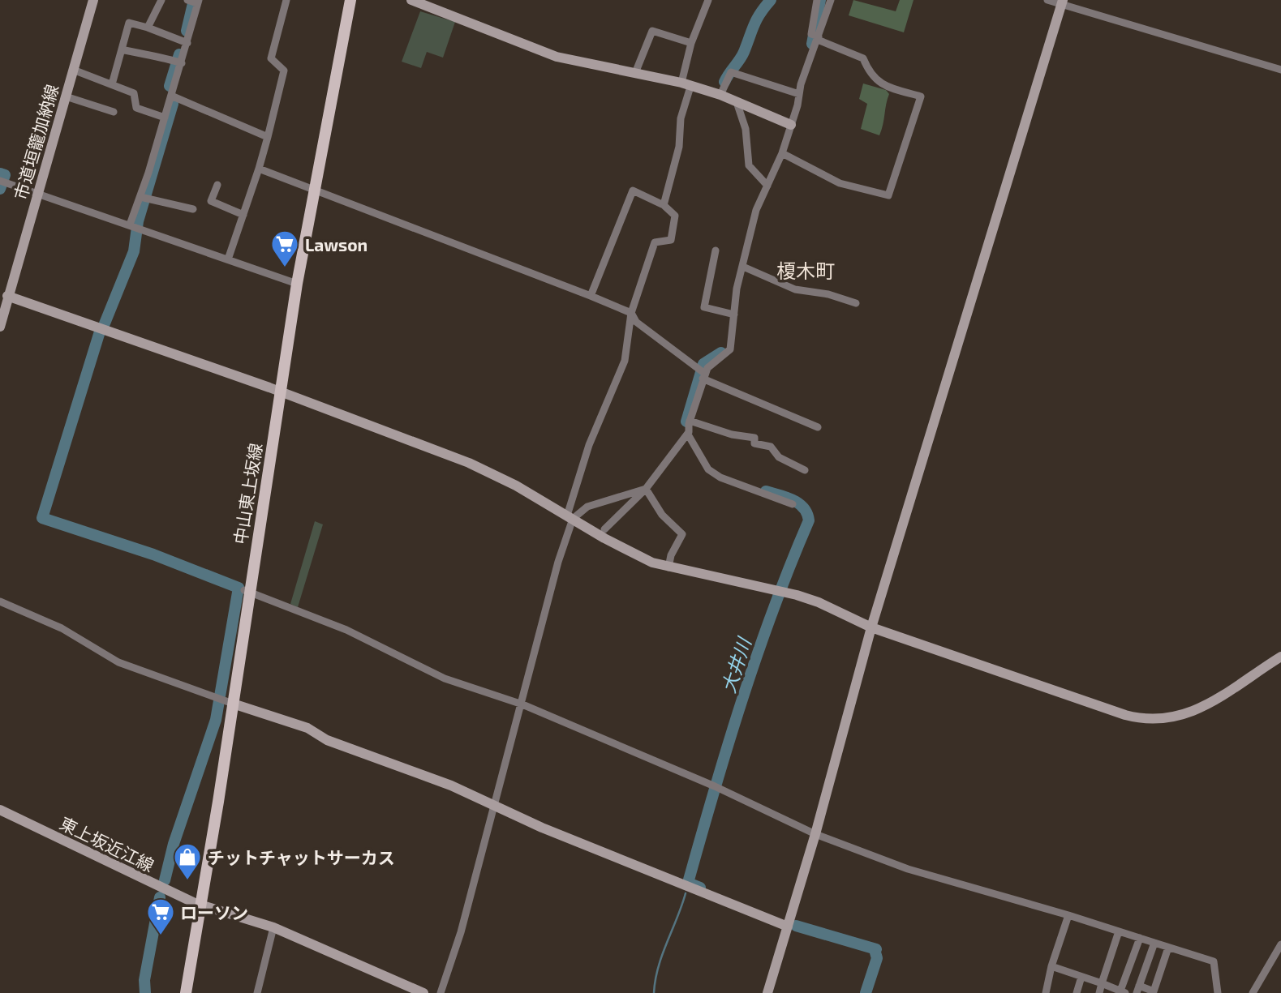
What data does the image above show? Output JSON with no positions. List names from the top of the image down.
{
  "streets": {
    "main road": ["中山東上坂線"],
    "street": ["市道垣籠加納線", "東上坂近江線"]
  },
  "crossings": [
    ["中山東上坂線", "東上坂近江線"]
  ],
  "districts": ["榎木町"],
  "water": ["大井川"],
  "places": {
    "supermarket": ["Lawson", "ローソン"],
    "shop": ["チットチャットサーカス"]
  }
}
